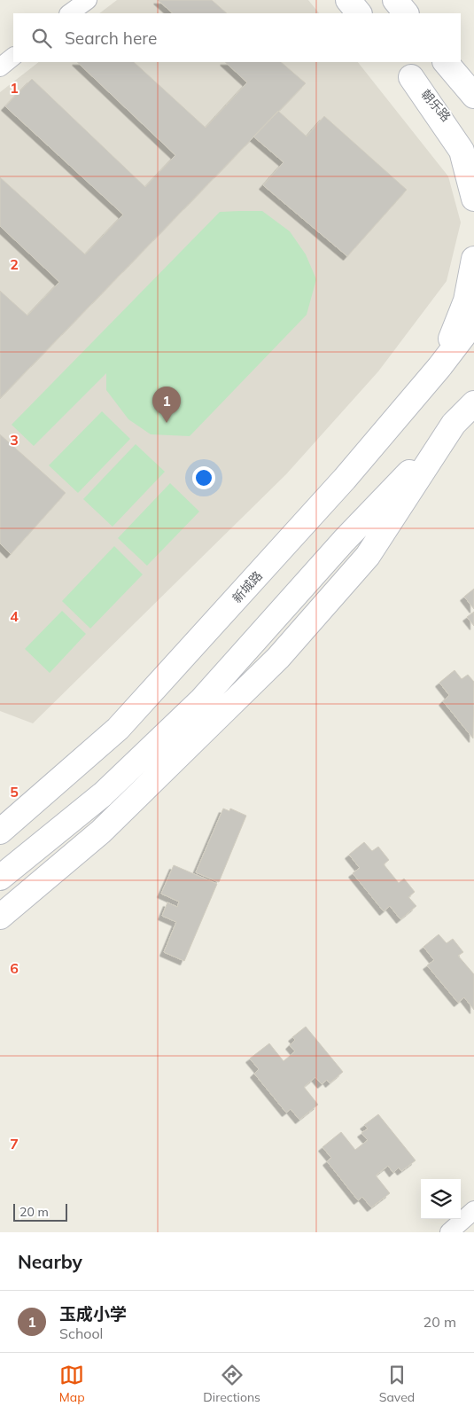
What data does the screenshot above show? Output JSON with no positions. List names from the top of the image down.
{
  "streets": {
    "street": ["朝乐路", "新城路"]
  },
  "scale_bar": "20 m",
  "page": {
    "search": "Search here",
    "pins": "1",
    "scale": "20 m",
    "heading": "Nearby",
    "list": [
      {
        "mark": "1",
        "name": "玉成小学",
        "note": "School",
        "value": "20 m"
      }
    ],
    "nav": ["Map", "Directions", "Saved"]
  },
  "grid": {
    "rows": [
      "1",
      "2",
      "3",
      "4",
      "5",
      "6",
      "7"
    ]
  }
}
